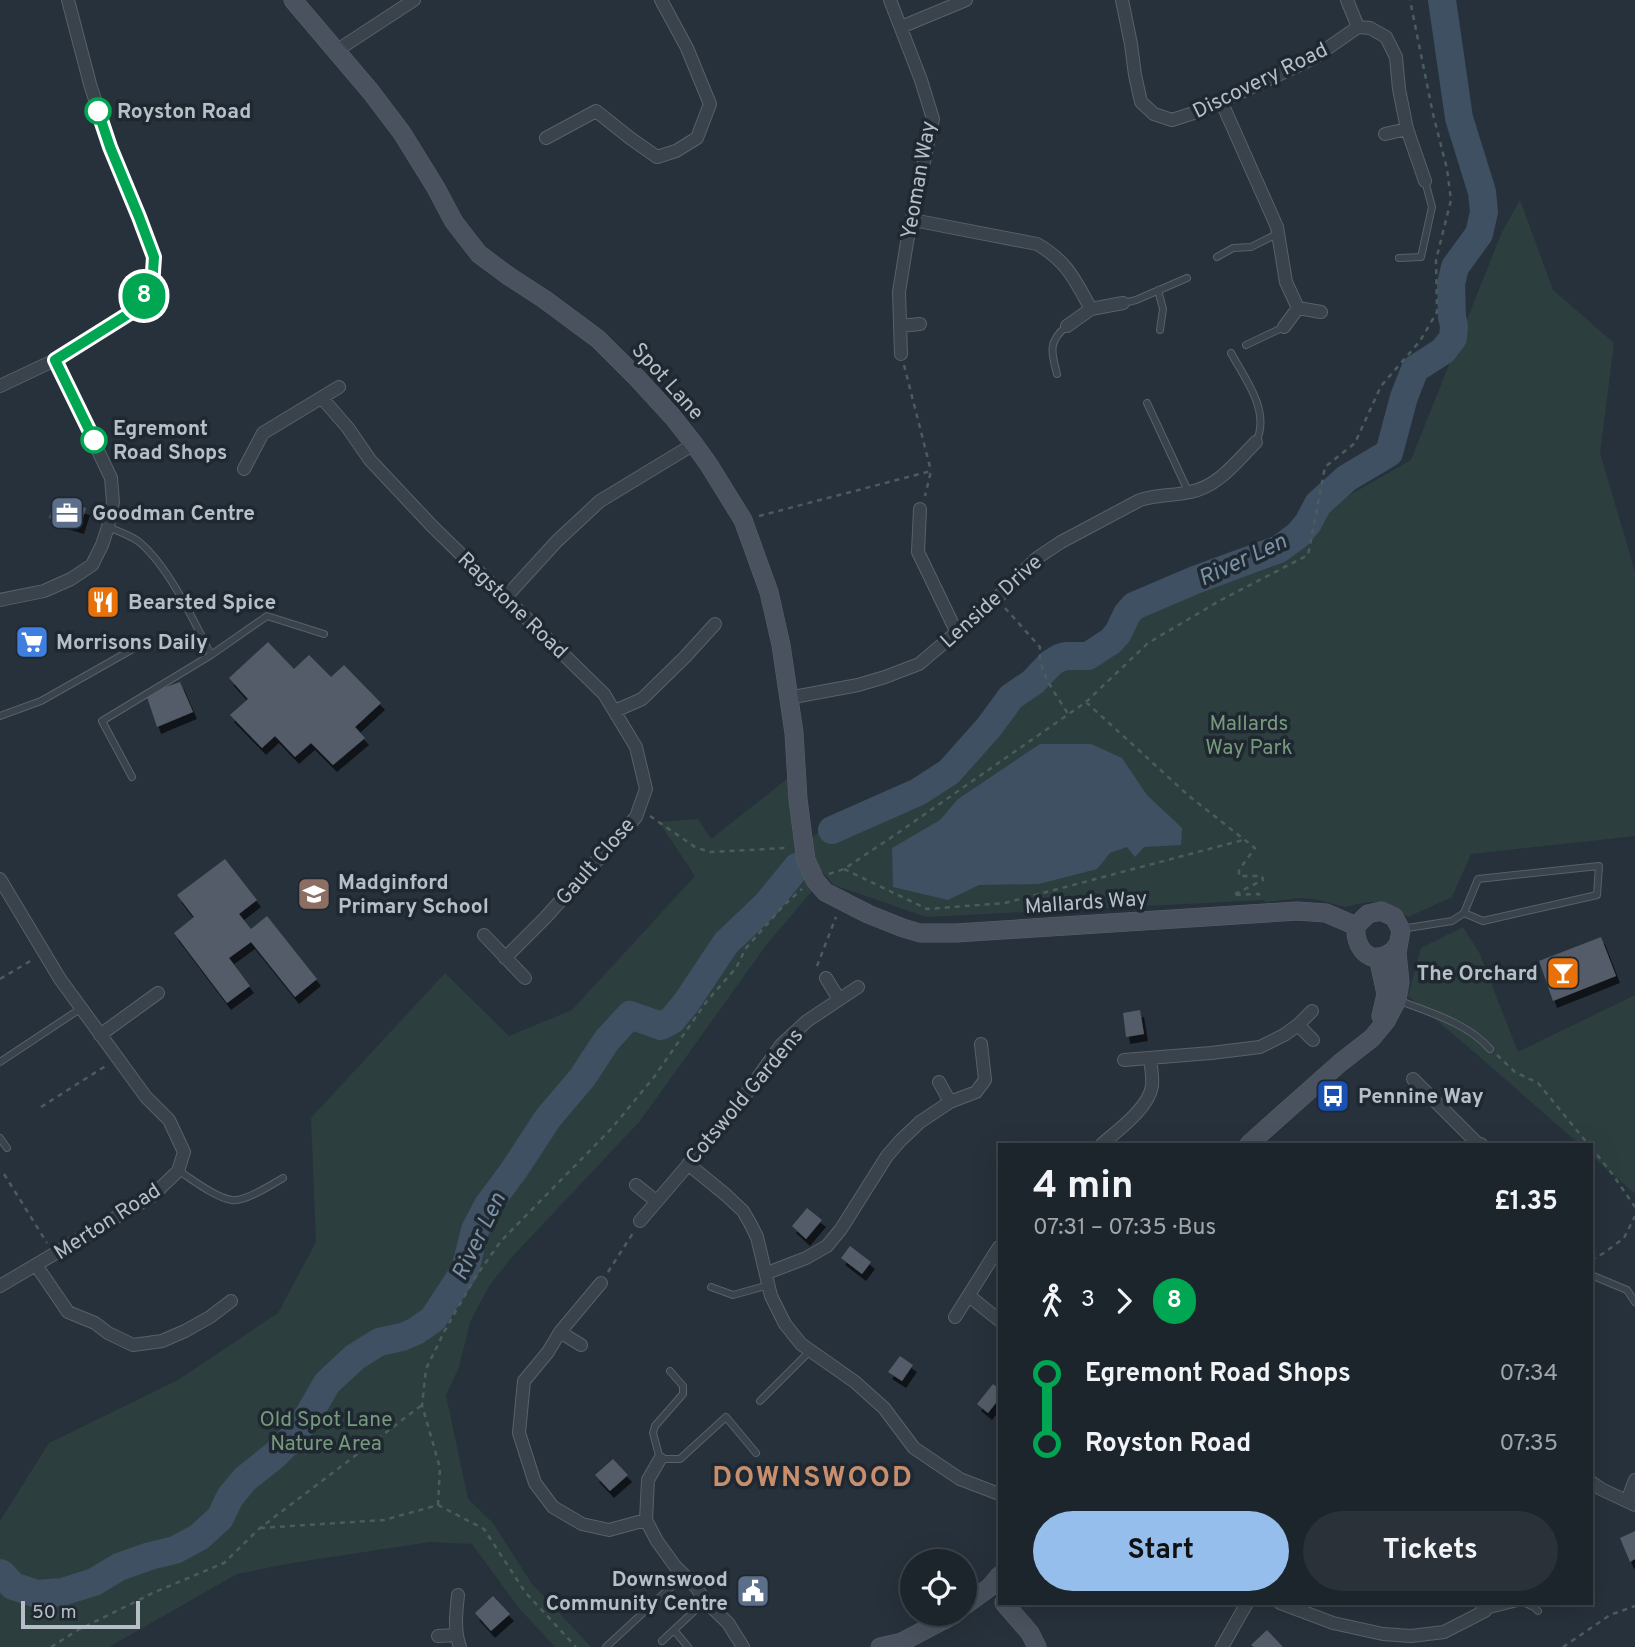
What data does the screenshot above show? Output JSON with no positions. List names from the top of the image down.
{
  "streets": {
    "street": [
      "Discovery Road",
      "Yeoman Way",
      "Spot Lane",
      "Lenside Drive",
      "Ragstone Road",
      "Gault Close",
      "Mallards Way",
      "Cotswold Gardens",
      "Merton Road"
    ]
  },
  "crossings": [
    ["Spot Lane", "Lenside Drive"],
    ["Spot Lane", "Mallards Way"],
    ["Ragstone Road", "Gault Close"]
  ],
  "districts": ["DOWNSWOOD"],
  "water": ["River Len"],
  "parks": ["Mallards Way Park", "Old Spot Lane Nature Area"],
  "places": {
    "other": ["Royston Road", "Egremont Road Shops"],
    "office": ["Goodman Centre"],
    "restaurant": ["Bearsted Spice"],
    "supermarket": ["Morrisons Daily"],
    "school or university": ["Madginford Primary School"],
    "bar": ["The Orchard"],
    "bus stop": ["Pennine Way"],
    "public building": ["Downswood Community Centre"]
  },
  "lines": ["bus line 8"],
  "scale_bar": "50 m",
  "page": {
    "on_map": "8",
    "heading": ["4 min", "07:31 – 07:35 · Bus", "£1.35"],
    "legs": ["3", "8"],
    "list": [
      {
        "name": "Egremont Road Shops",
        "value": "07:34"
      },
      {
        "name": "Royston Road",
        "value": "07:35"
      }
    ],
    "buttons": ["Start", "Tickets"],
    "scale": "50 m"
  }
}
